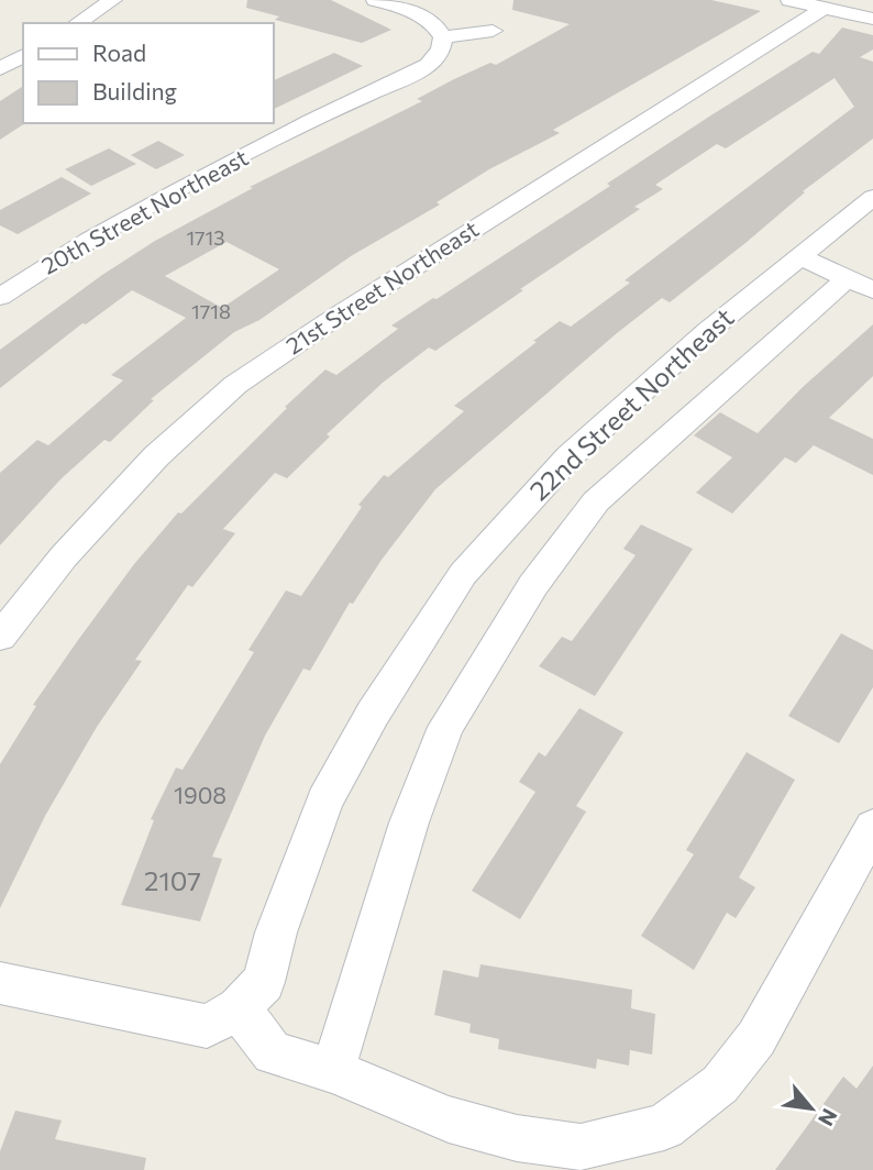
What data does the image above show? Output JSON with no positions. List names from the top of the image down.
{
  "streets": {
    "street": ["20th Street Northeast", "21st Street Northeast", "22nd Street Northeast"]
  },
  "house_numbers": [
    "1713",
    "1718",
    "1908",
    "2107"
  ],
  "legend": ["Road", "Building"],
  "north": "bottom right"
}
